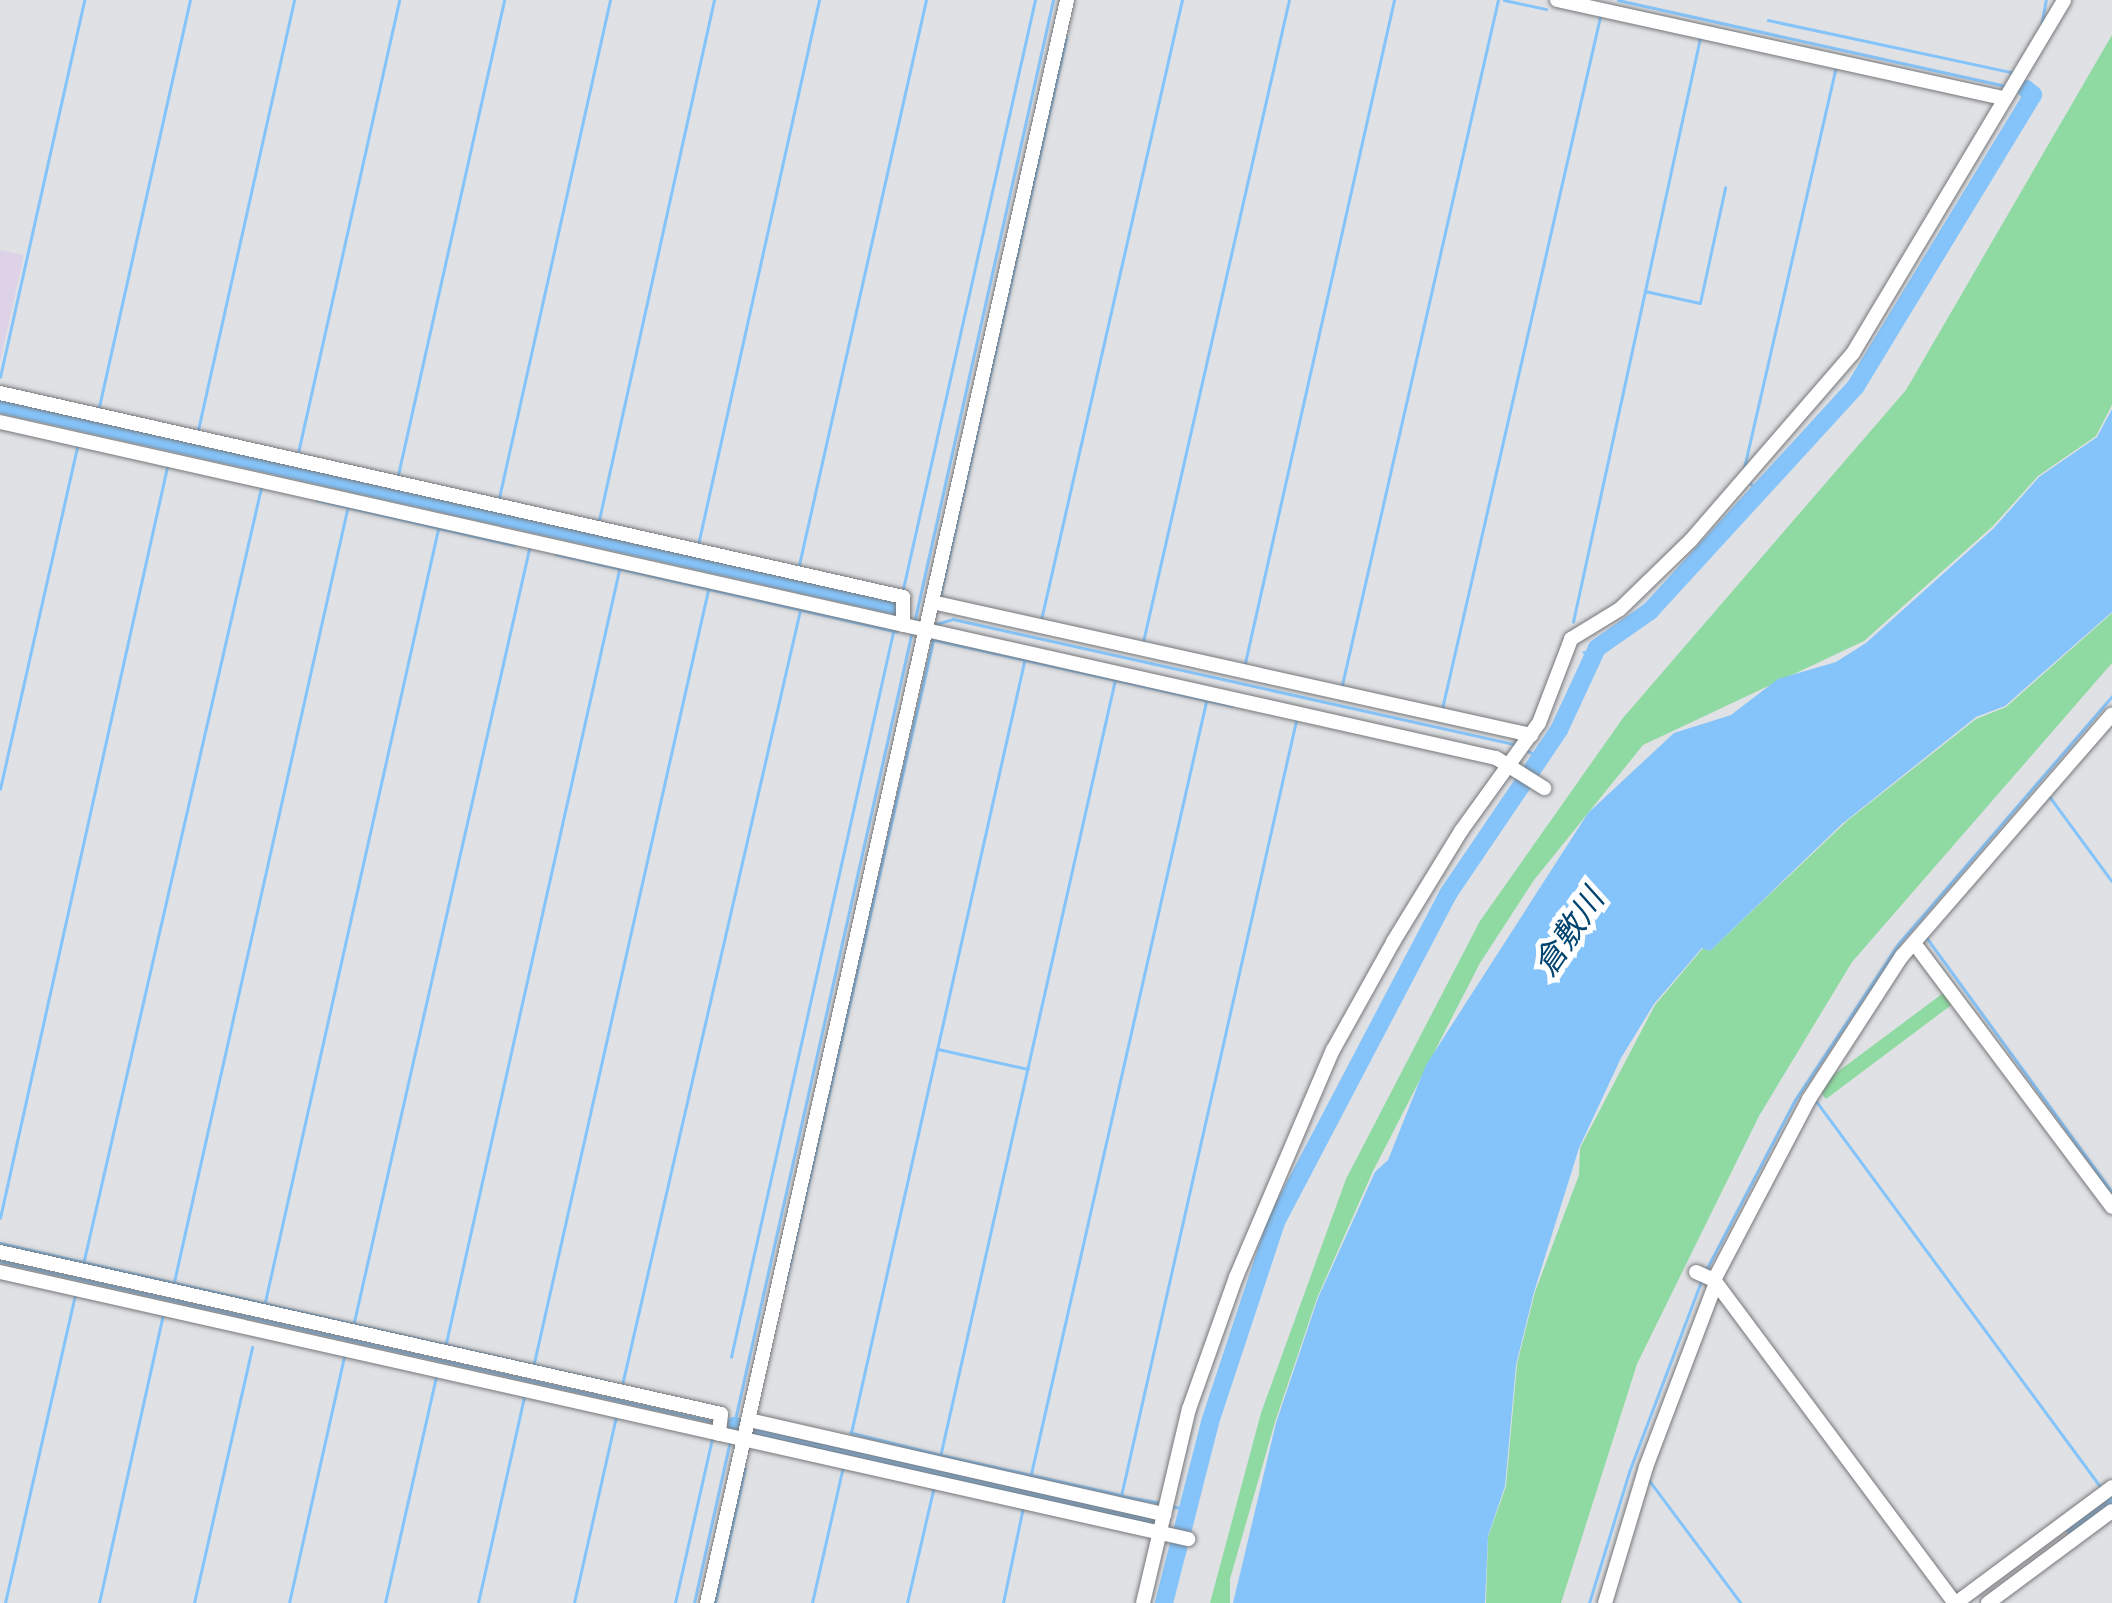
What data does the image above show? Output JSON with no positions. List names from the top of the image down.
{
  "water": ["倉敷川"]
}
